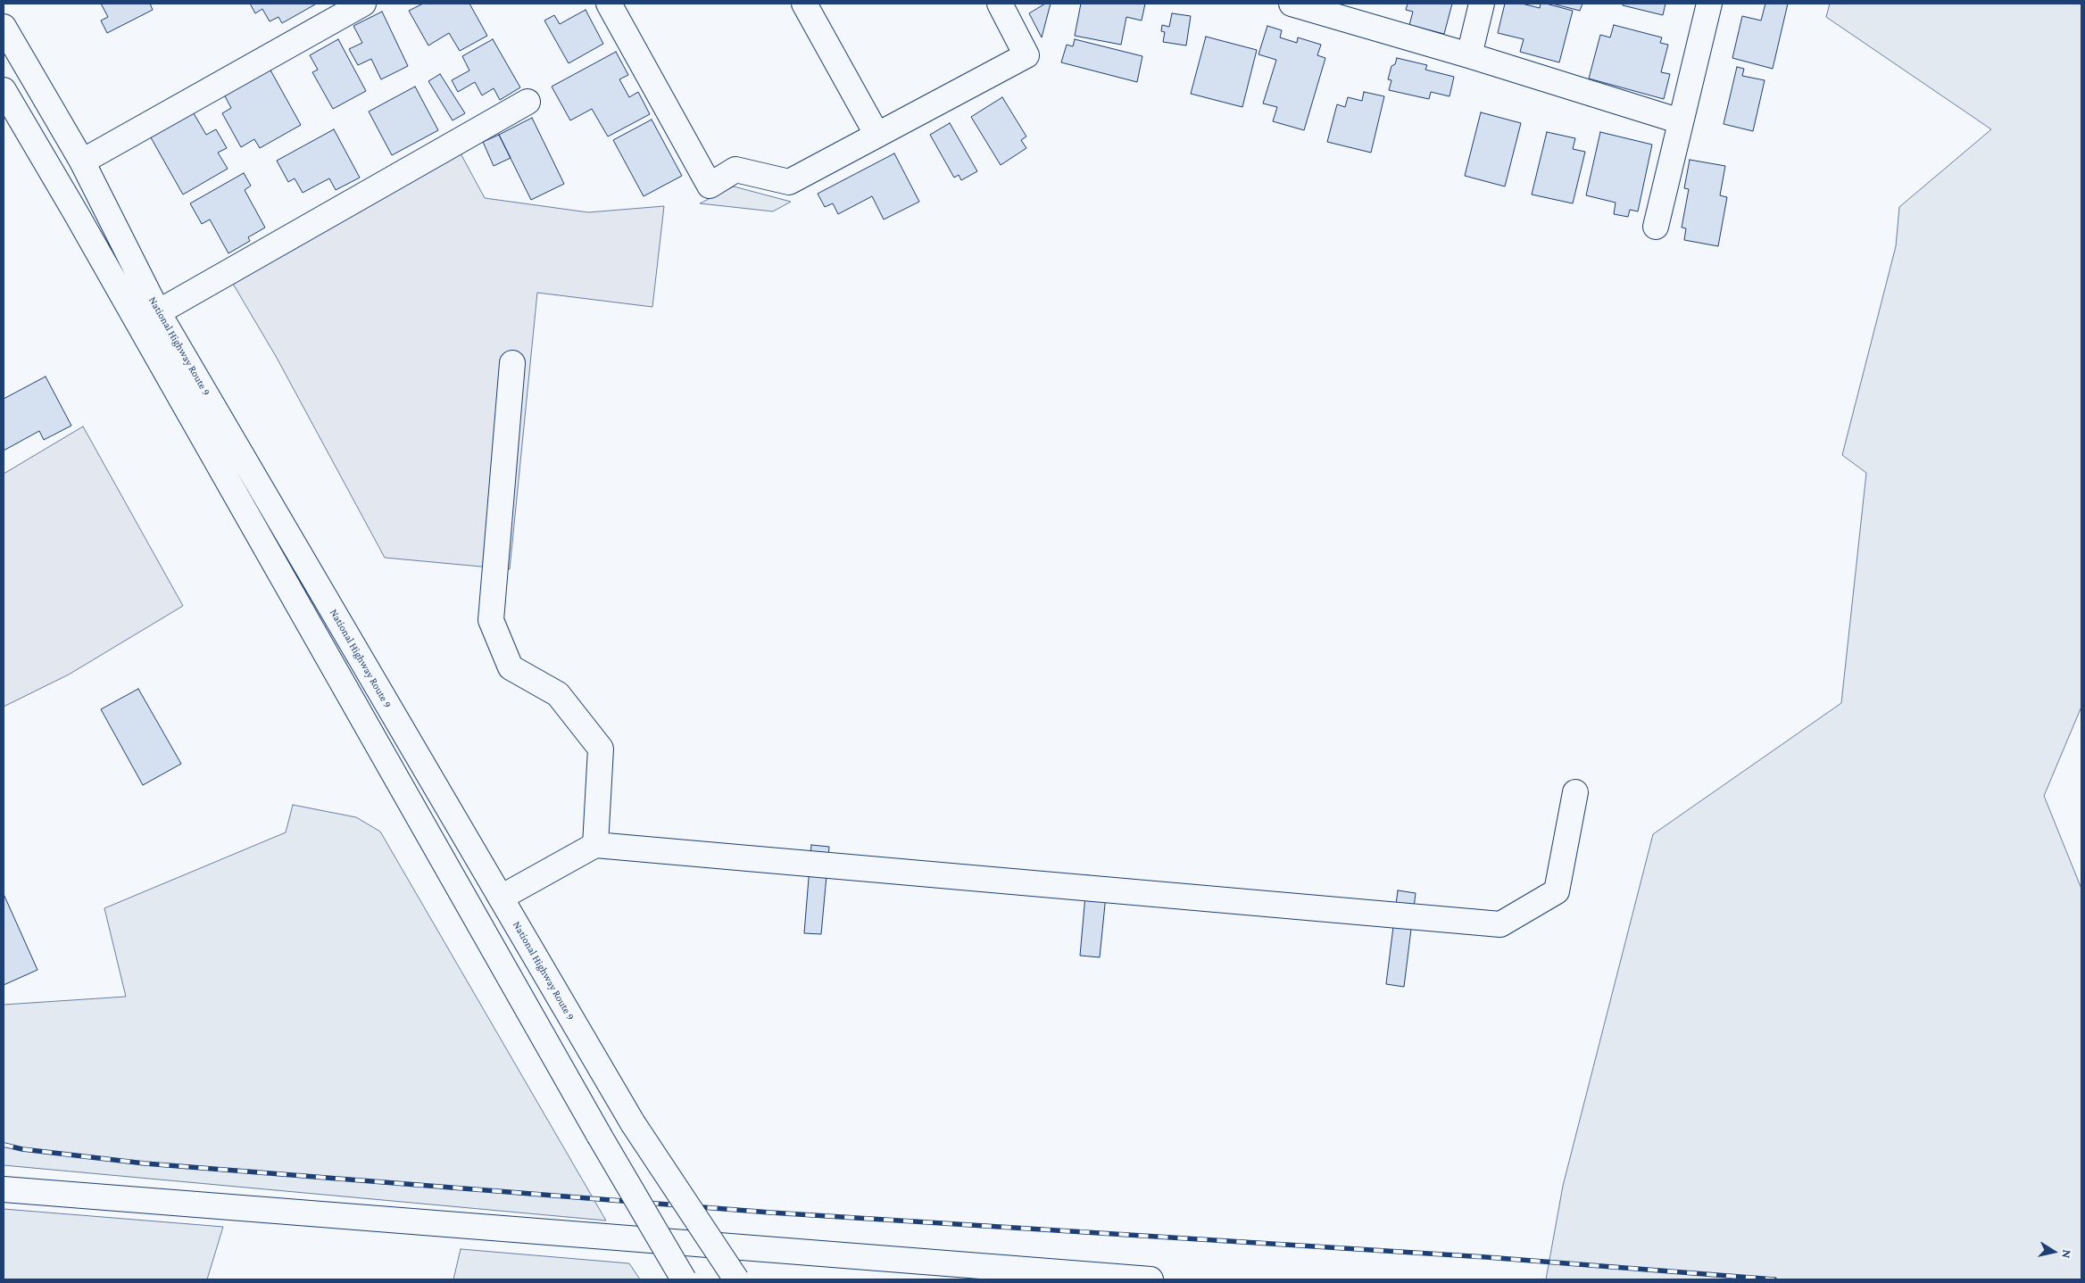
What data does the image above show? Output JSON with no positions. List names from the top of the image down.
{
  "streets": {
    "main road": ["National Highway Route 9"]
  },
  "north": "right"
}
